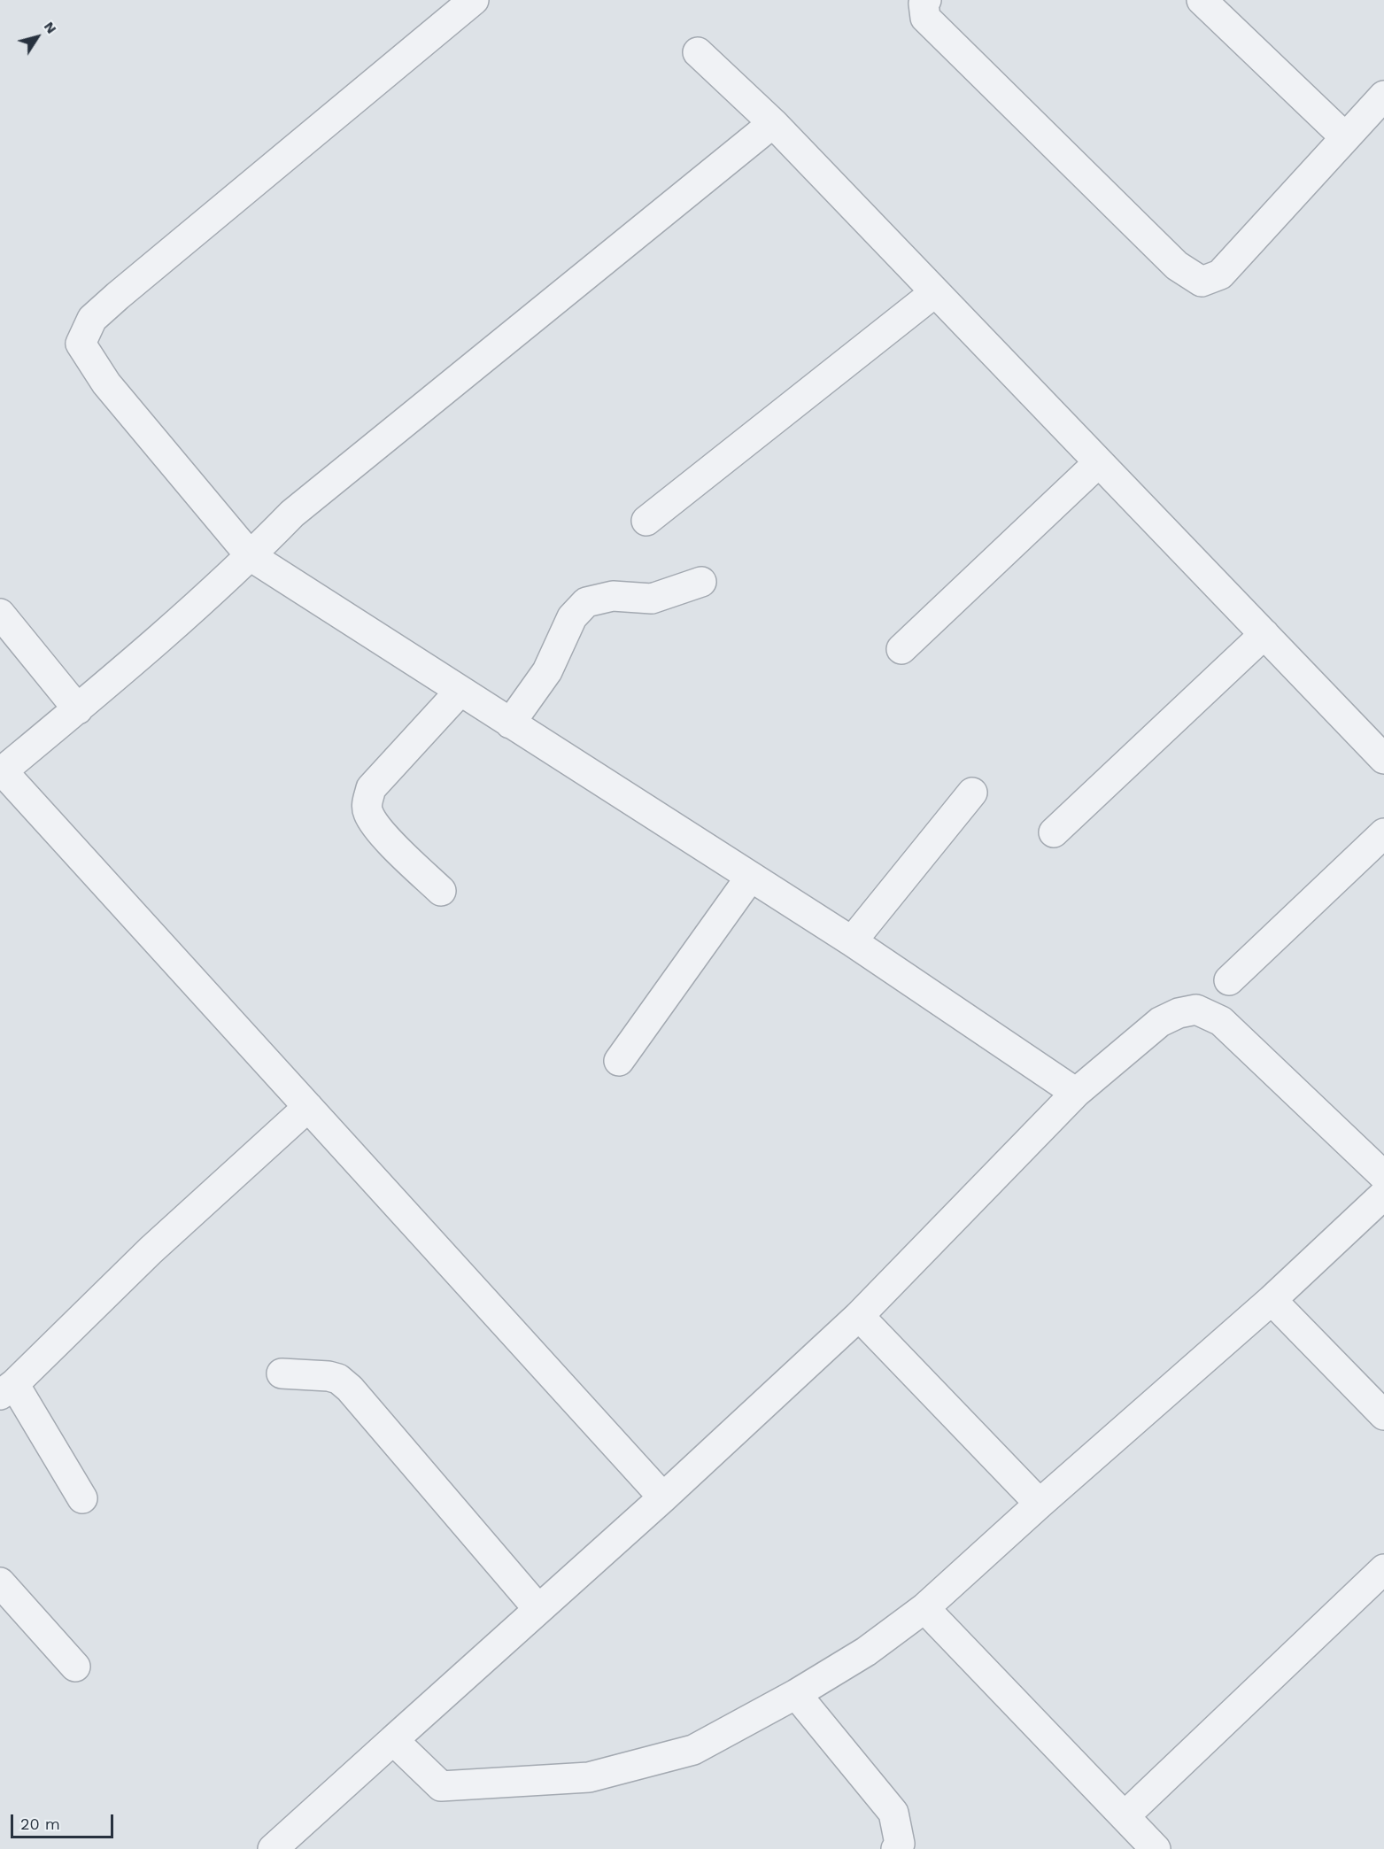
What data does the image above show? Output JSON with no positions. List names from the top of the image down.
{
  "scale_bar": "20 m",
  "north": "top right"
}
